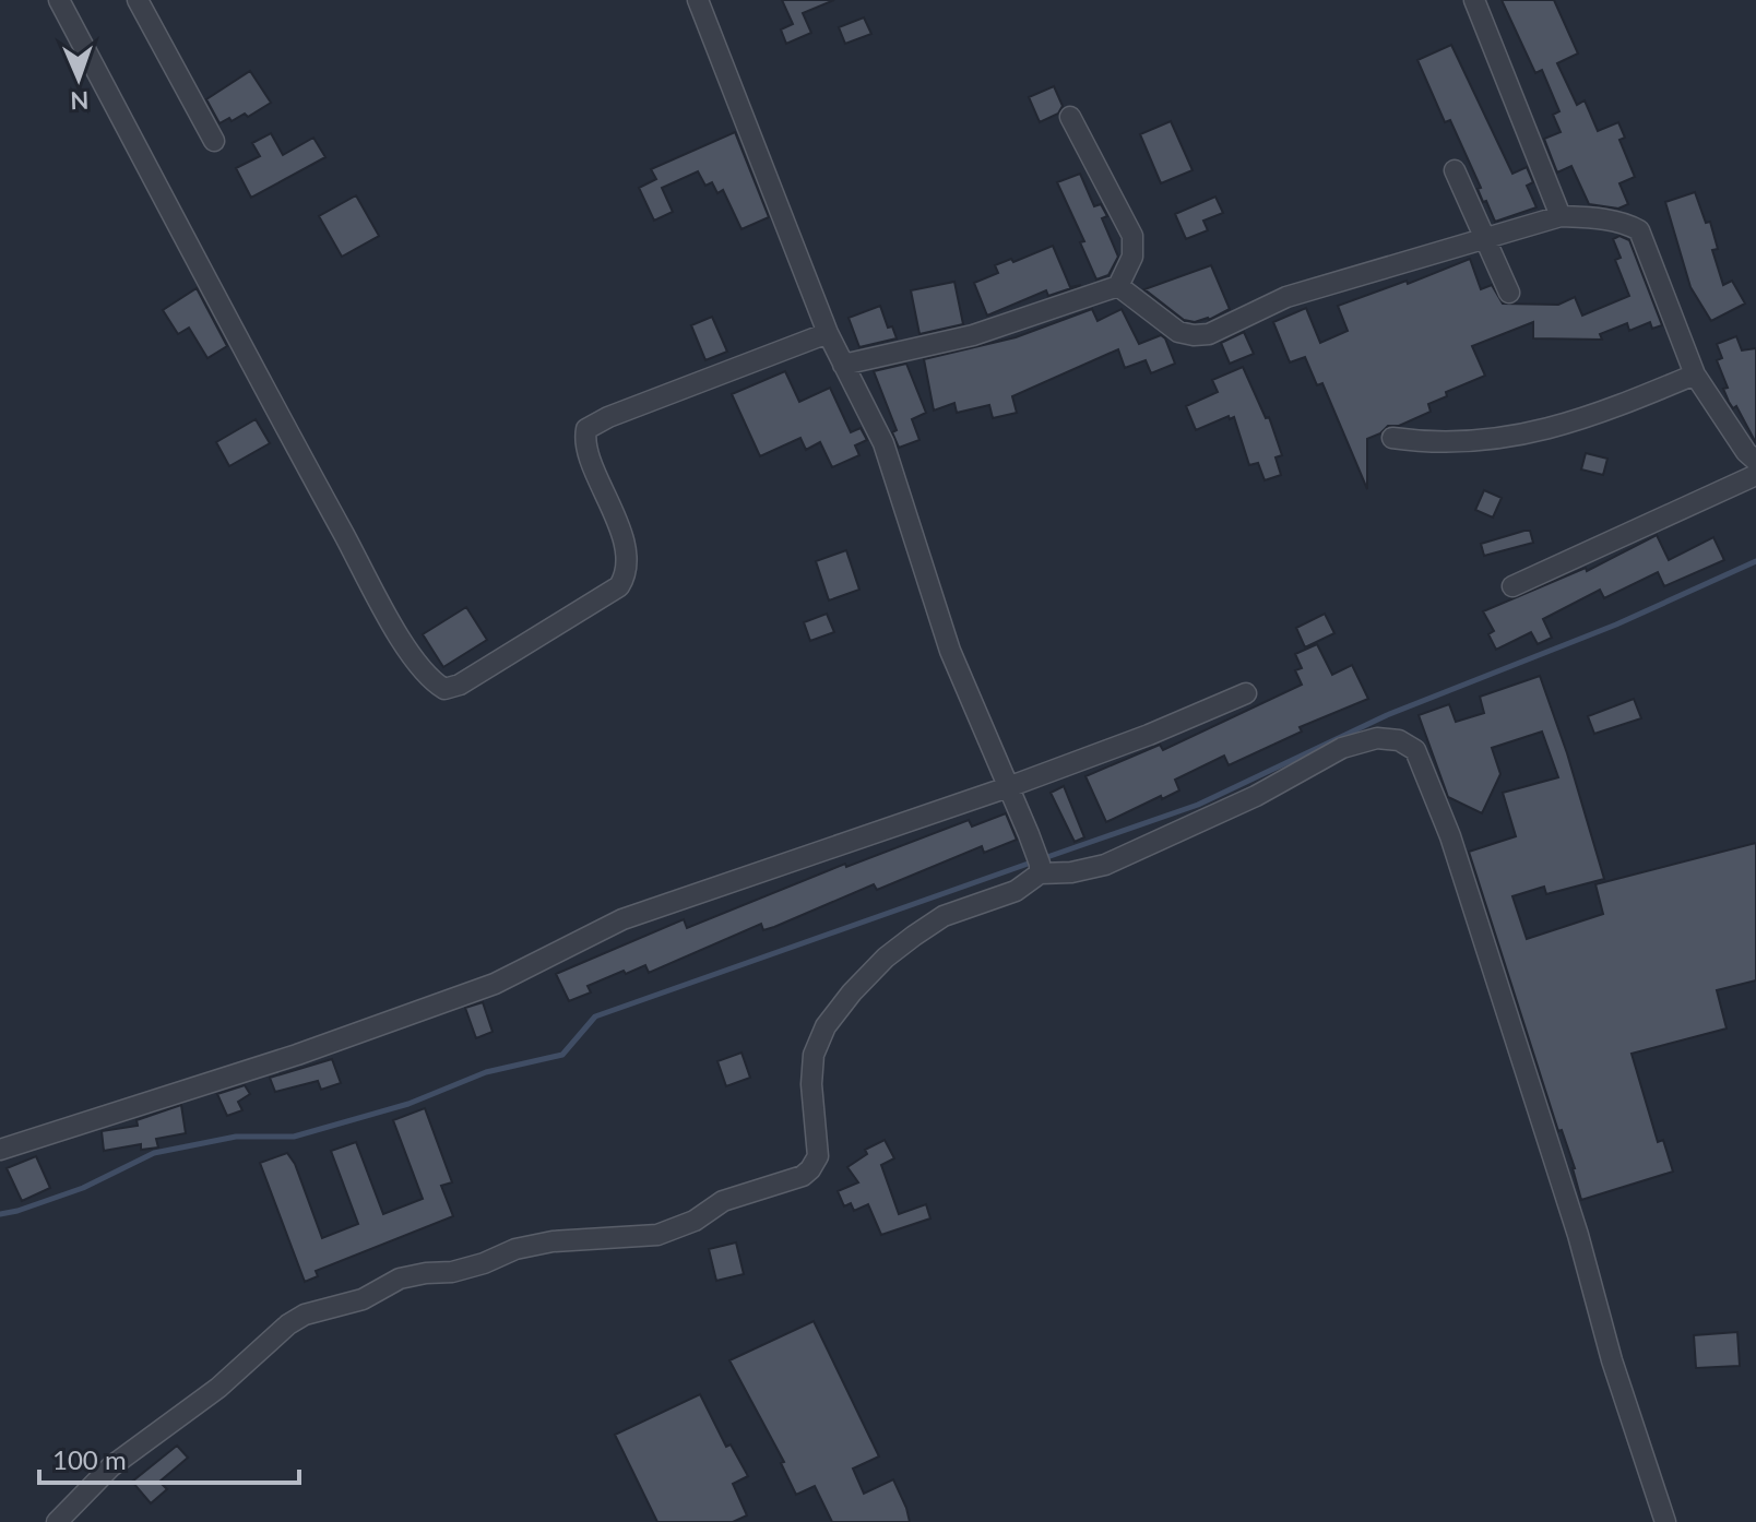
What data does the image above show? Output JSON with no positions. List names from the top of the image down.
{
  "scale_bar": "100 m",
  "north": "bottom"
}
